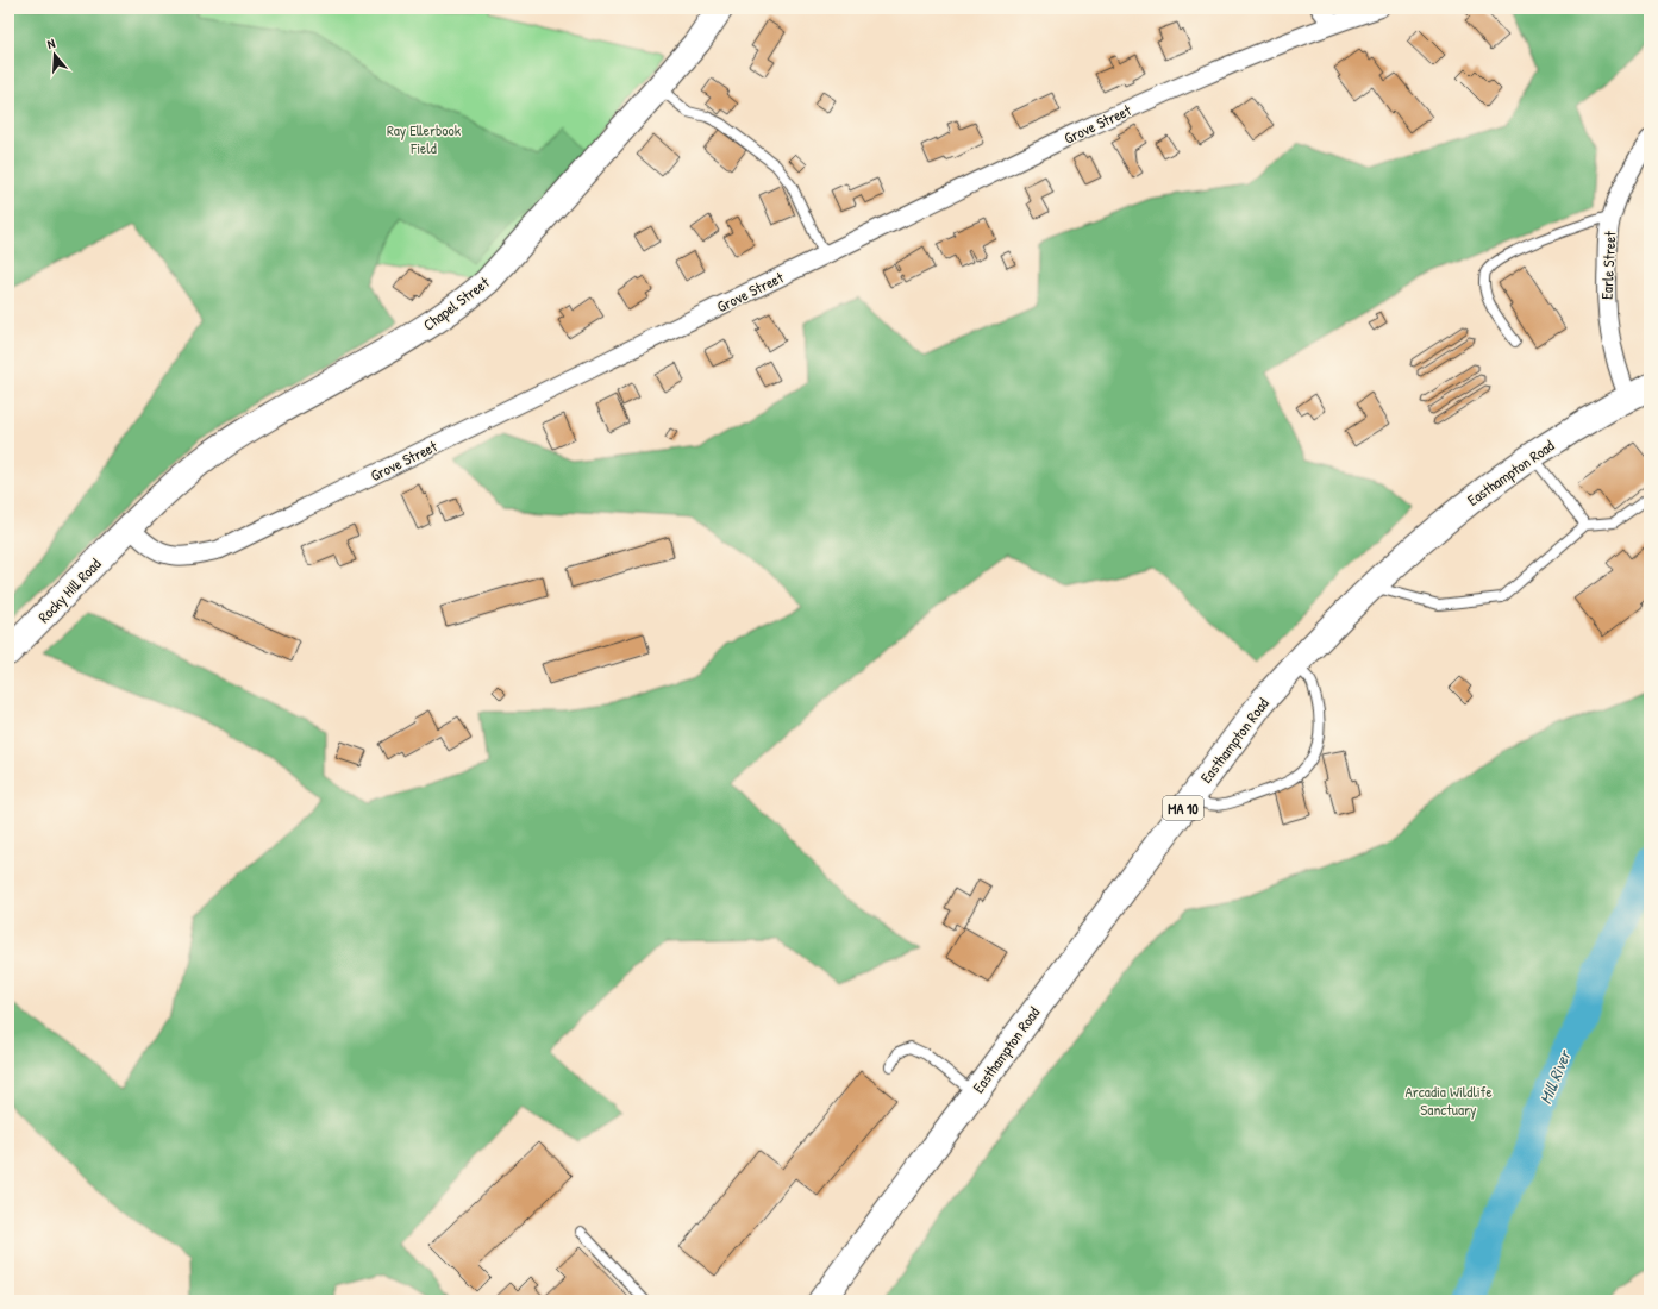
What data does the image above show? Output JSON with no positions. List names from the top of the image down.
{
  "streets": {
    "main road": [
      "Chapel Street",
      "Easthampton Road",
      "Rocky Hill Road",
      "MA 10"
    ],
    "street": ["Grove Street", "Earle Street"]
  },
  "crossings": [
    ["Grove Street", "Chapel Street"],
    ["Grove Street", "Rocky Hill Road"],
    ["Earle Street", "Easthampton Road"],
    ["Chapel Street", "Rocky Hill Road"]
  ],
  "water": ["Mill River"],
  "parks": ["Ray Ellerbook Field", "Arcadia Wildlife Sanctuary"],
  "north": "top"
}
